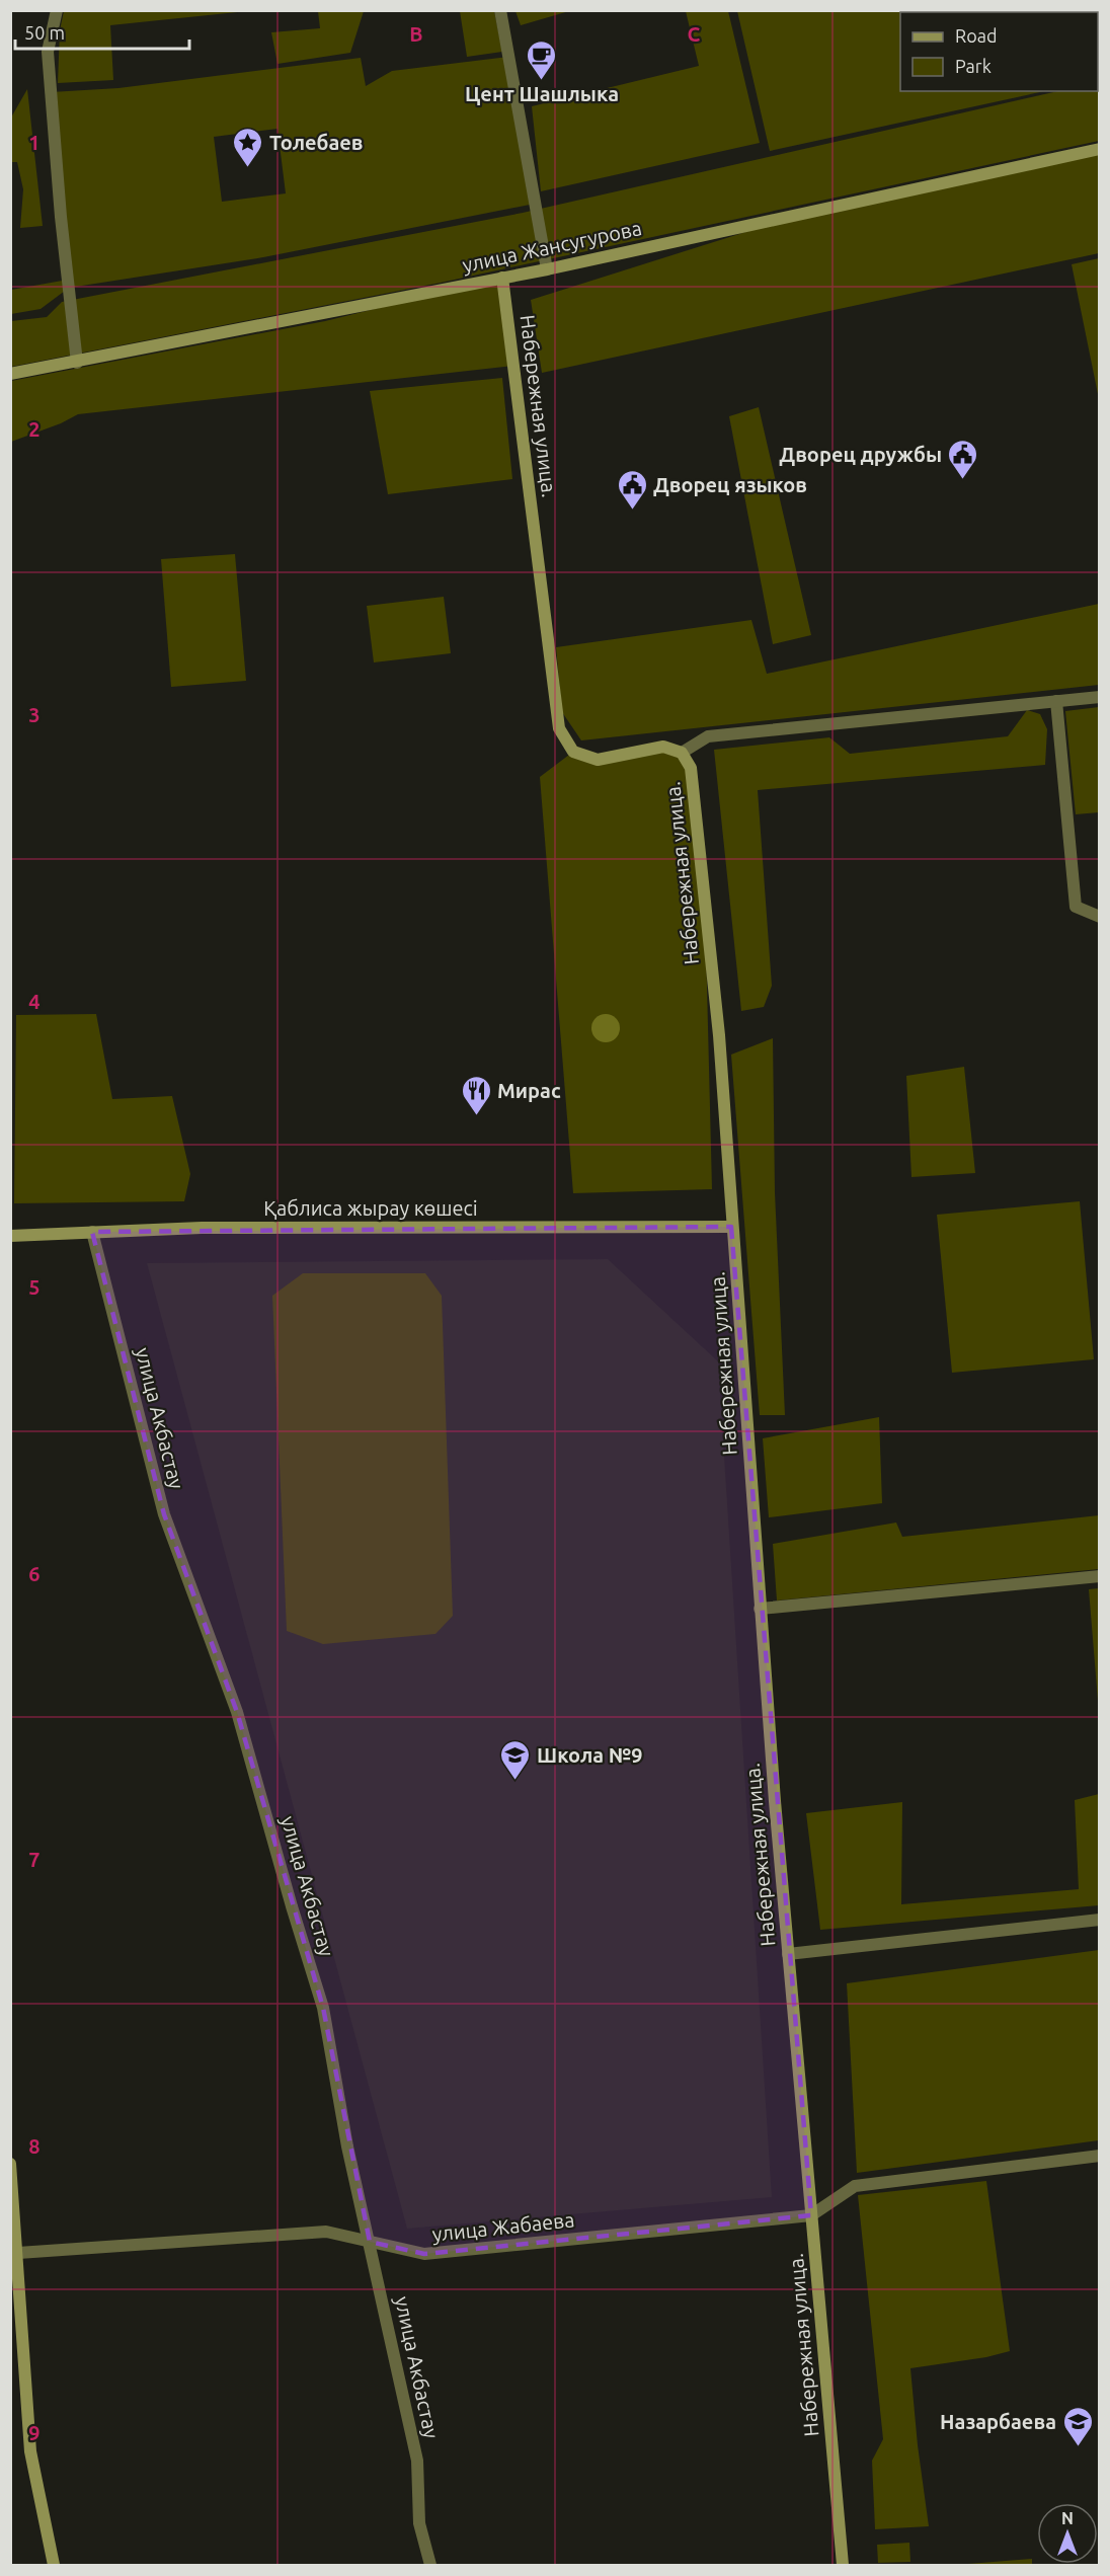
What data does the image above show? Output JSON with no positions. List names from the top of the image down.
{
  "streets": {
    "street": [
      "улица Жансугурова",
      "Набережная улица.",
      "Қаблиса жырау көшесі",
      "улица Акбастау",
      "улица Жабаева"
    ]
  },
  "crossings": [
    ["улица Жансугурова", "Набережная улица."],
    ["Набережная улица.", "Қаблиса жырау көшесі"],
    ["Набережная улица.", "улица Жабаева"],
    ["Қаблиса жырау көшесі", "улица Акбастау"],
    ["улица Акбастау", "улица Жабаева"]
  ],
  "places": {
    "cafe": ["Цент Шашлыка"],
    "place": ["Толебаев"],
    "public building": ["Дворец дружбы", "Дворец языков"],
    "restaurant": ["Мирас"],
    "school or university": ["Школа №9", "Назарбаева"]
  },
  "legend": ["Road", "Park"],
  "scale_bar": "50 m",
  "north": "top",
  "grid": {
    "columns": ["B", "C"],
    "rows": [
      "1",
      "2",
      "3",
      "4",
      "5",
      "6",
      "7",
      "8",
      "9"
    ]
  }
}
